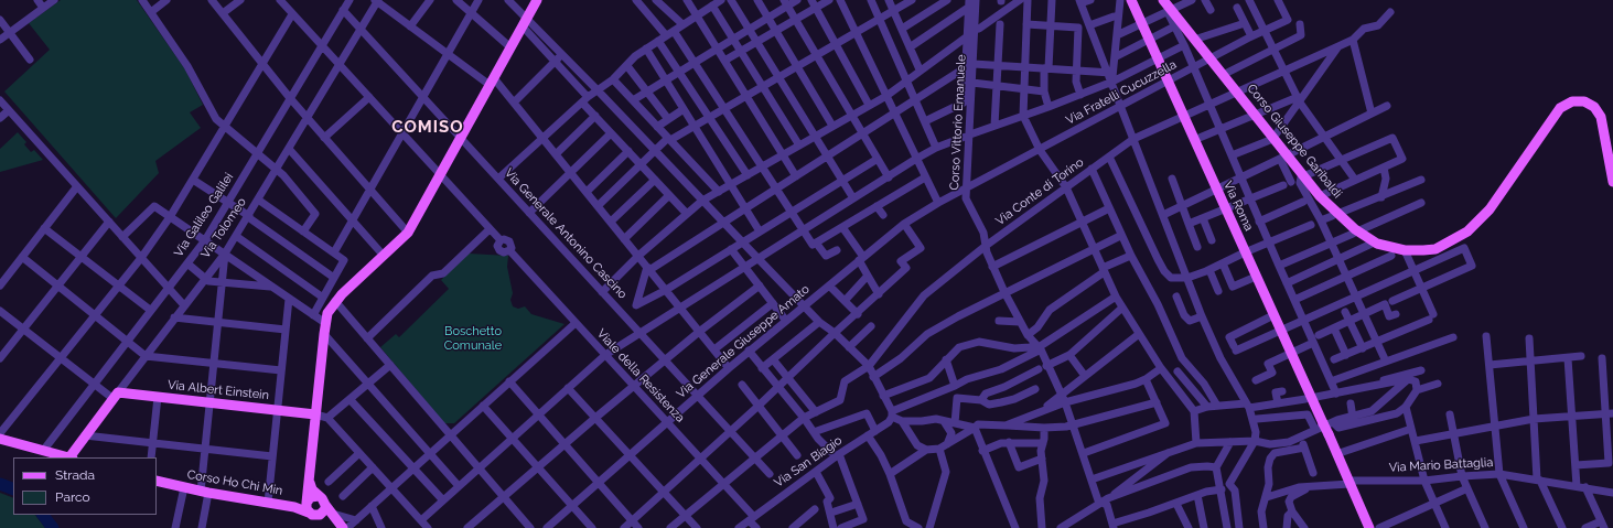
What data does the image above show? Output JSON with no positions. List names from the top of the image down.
{
  "streets": {
    "main road": [
      "Corso Giuseppe Garibaldi",
      "Via Roma",
      "Via Tolomeo",
      "Via Albert Einstein",
      "Corso Ho Chi Min"
    ],
    "street": [
      "Via Fratelli Cucuzzella",
      "Corso Vittorio Emanuele",
      "Via Conte di Torino",
      "Via Galileo Galilei",
      "Via Generale Antonino Cascino",
      "Via Generale Giuseppe Amato",
      "Viale della Resistenza",
      "Via San Biagio",
      "Via Mario Battaglia"
    ]
  },
  "crossings": [
    ["Via Fratelli Cucuzzella", "Corso Vittorio Emanuele"],
    ["Via Fratelli Cucuzzella", "Corso Giuseppe Garibaldi"],
    ["Via Fratelli Cucuzzella", "Via Roma"],
    ["Via Fratelli Cucuzzella", "Via Generale Giuseppe Amato"],
    ["Corso Vittorio Emanuele", "Via Conte di Torino"],
    ["Corso Vittorio Emanuele", "Via Generale Giuseppe Amato"],
    ["Corso Vittorio Emanuele", "Via San Biagio"],
    ["Corso Giuseppe Garibaldi", "Via Conte di Torino"],
    ["Via Conte di Torino", "Via Roma"],
    ["Via Conte di Torino", "Via Generale Antonino Cascino"],
    ["Via Conte di Torino", "Viale della Resistenza"],
    ["Via Galileo Galilei", "Via Generale Antonino Cascino"],
    ["Via Galileo Galilei", "Viale della Resistenza"],
    ["Via Tolomeo", "Via Generale Antonino Cascino"],
    ["Via Tolomeo", "Viale della Resistenza"],
    ["Via Tolomeo", "Via Albert Einstein"],
    ["Via Generale Antonino Cascino", "Via Generale Giuseppe Amato"],
    ["Via Generale Giuseppe Amato", "Viale della Resistenza"],
    ["Viale della Resistenza", "Via San Biagio"]
  ],
  "districts": ["COMISO"],
  "parks": ["Boschetto Comunale"],
  "legend": ["Strada", "Parco"]
}
